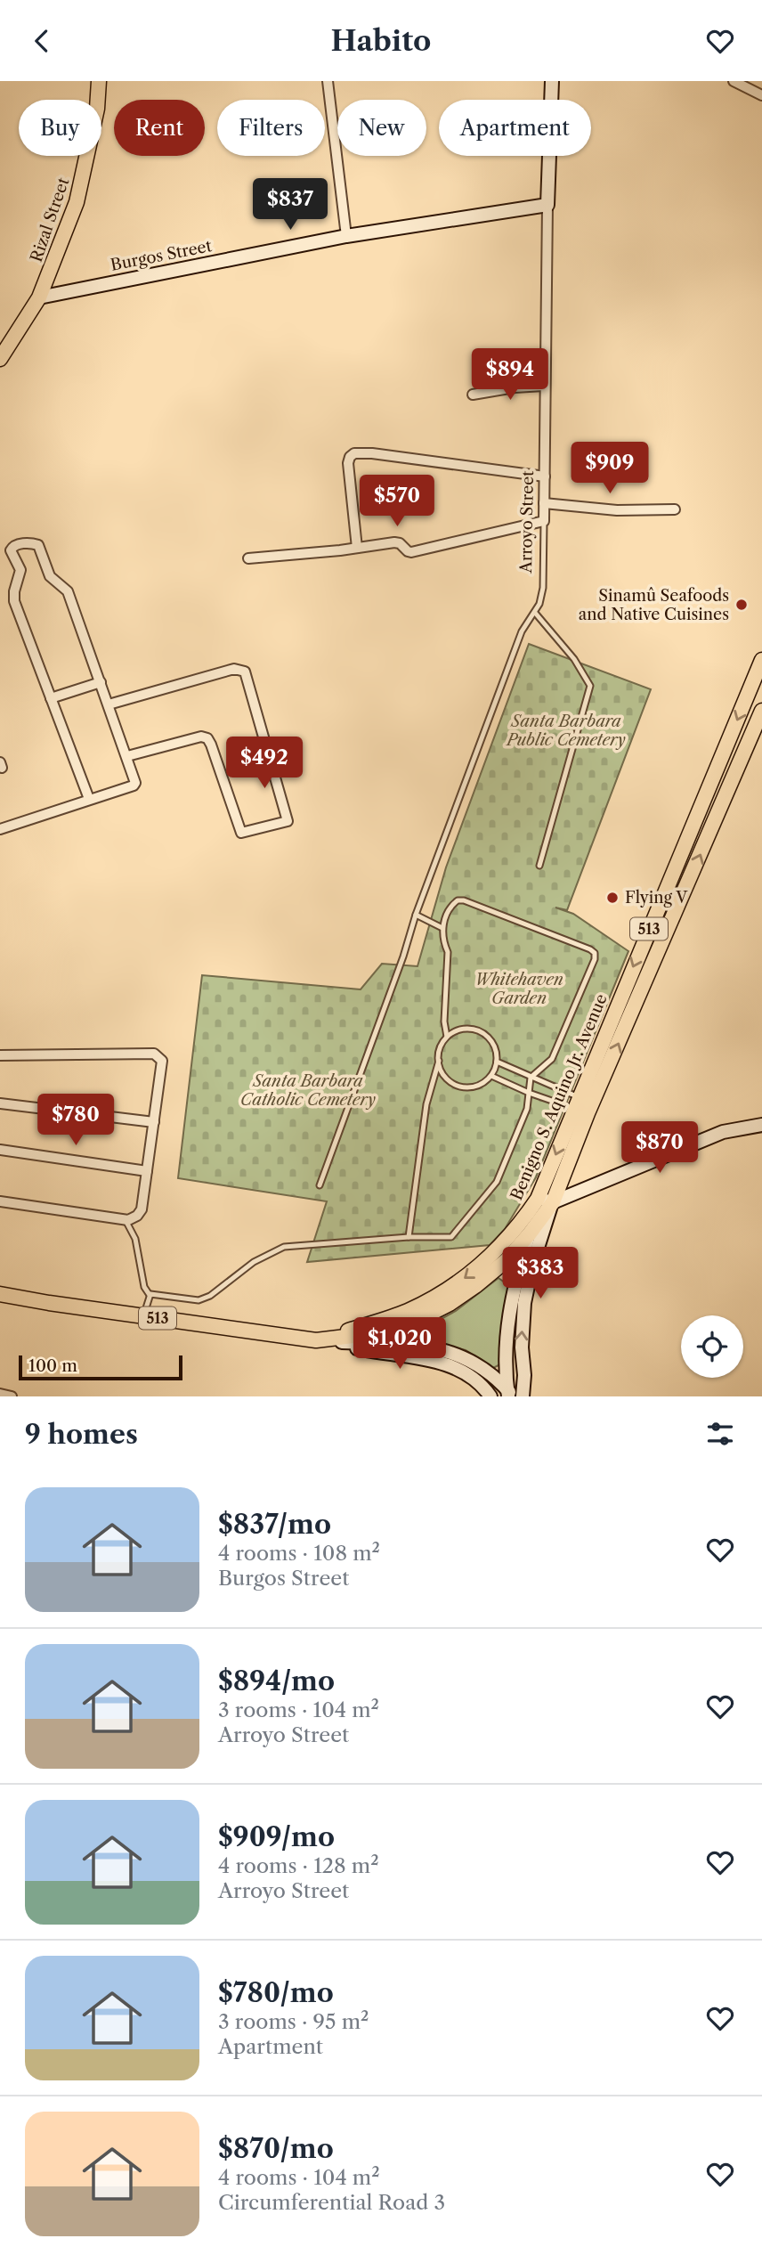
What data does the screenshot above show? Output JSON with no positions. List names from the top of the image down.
{
  "streets": {
    "main road": [
      "Rizal Street",
      "Burgos Street",
      "Arroyo Street",
      "513",
      "Benigno S. Aquino Jr. Avenue"
    ]
  },
  "crossings": [
    ["Rizal Street", "Burgos Street"],
    ["Burgos Street", "Arroyo Street"],
    ["513", "Benigno S. Aquino Jr. Avenue"]
  ],
  "parks": ["Santa Barbara Public Cemetery", "Whitehaven Garden", "Santa Barbara Catholic Cemetery"],
  "places": ["Sinamû Seafoods and Native Cuisines", "Flying V"],
  "scale_bar": "100 m",
  "page": {
    "header": "Habito",
    "chip": [
      "Buy",
      "Rent",
      "Filters",
      "New",
      "Apartment"
    ],
    "price": [
      "$837",
      "$894",
      "$909",
      "$570",
      "$492",
      "$780",
      "$870",
      "$383",
      "$1,020"
    ],
    "scale": "100 m",
    "heading": "9 homes",
    "list": [
      {
        "name": "$837/mo",
        "note": "4 rooms · 108 m² · Burgos Street"
      },
      {
        "name": "$894/mo",
        "note": "3 rooms · 104 m² · Arroyo Street"
      },
      {
        "name": "$909/mo",
        "note": "4 rooms · 128 m² · Arroyo Street"
      },
      {
        "name": "$780/mo",
        "note": "3 rooms · 95 m² · Apartment"
      },
      {
        "name": "$870/mo",
        "note": "4 rooms · 104 m² · Circumferential Road 3"
      }
    ]
  }
}
